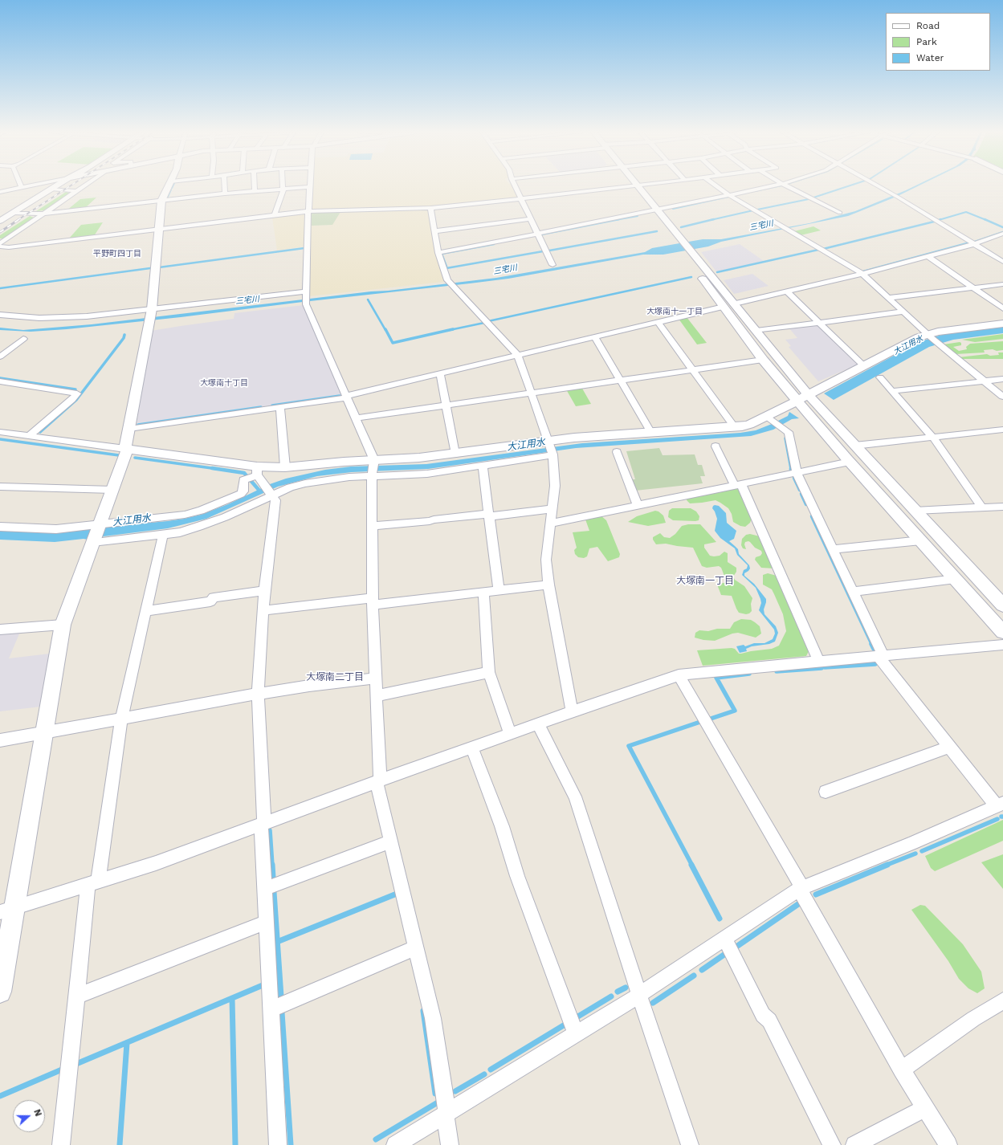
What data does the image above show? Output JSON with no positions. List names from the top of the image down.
{
  "districts": [
    "平野町四丁目",
    "大塚南十一丁目",
    "大塚南十丁目",
    "大塚南一丁目",
    "大塚南二丁目"
  ],
  "water": ["三宅川", "大江用水"],
  "legend": ["Road", "Park", "Water"],
  "north": "right"
}
